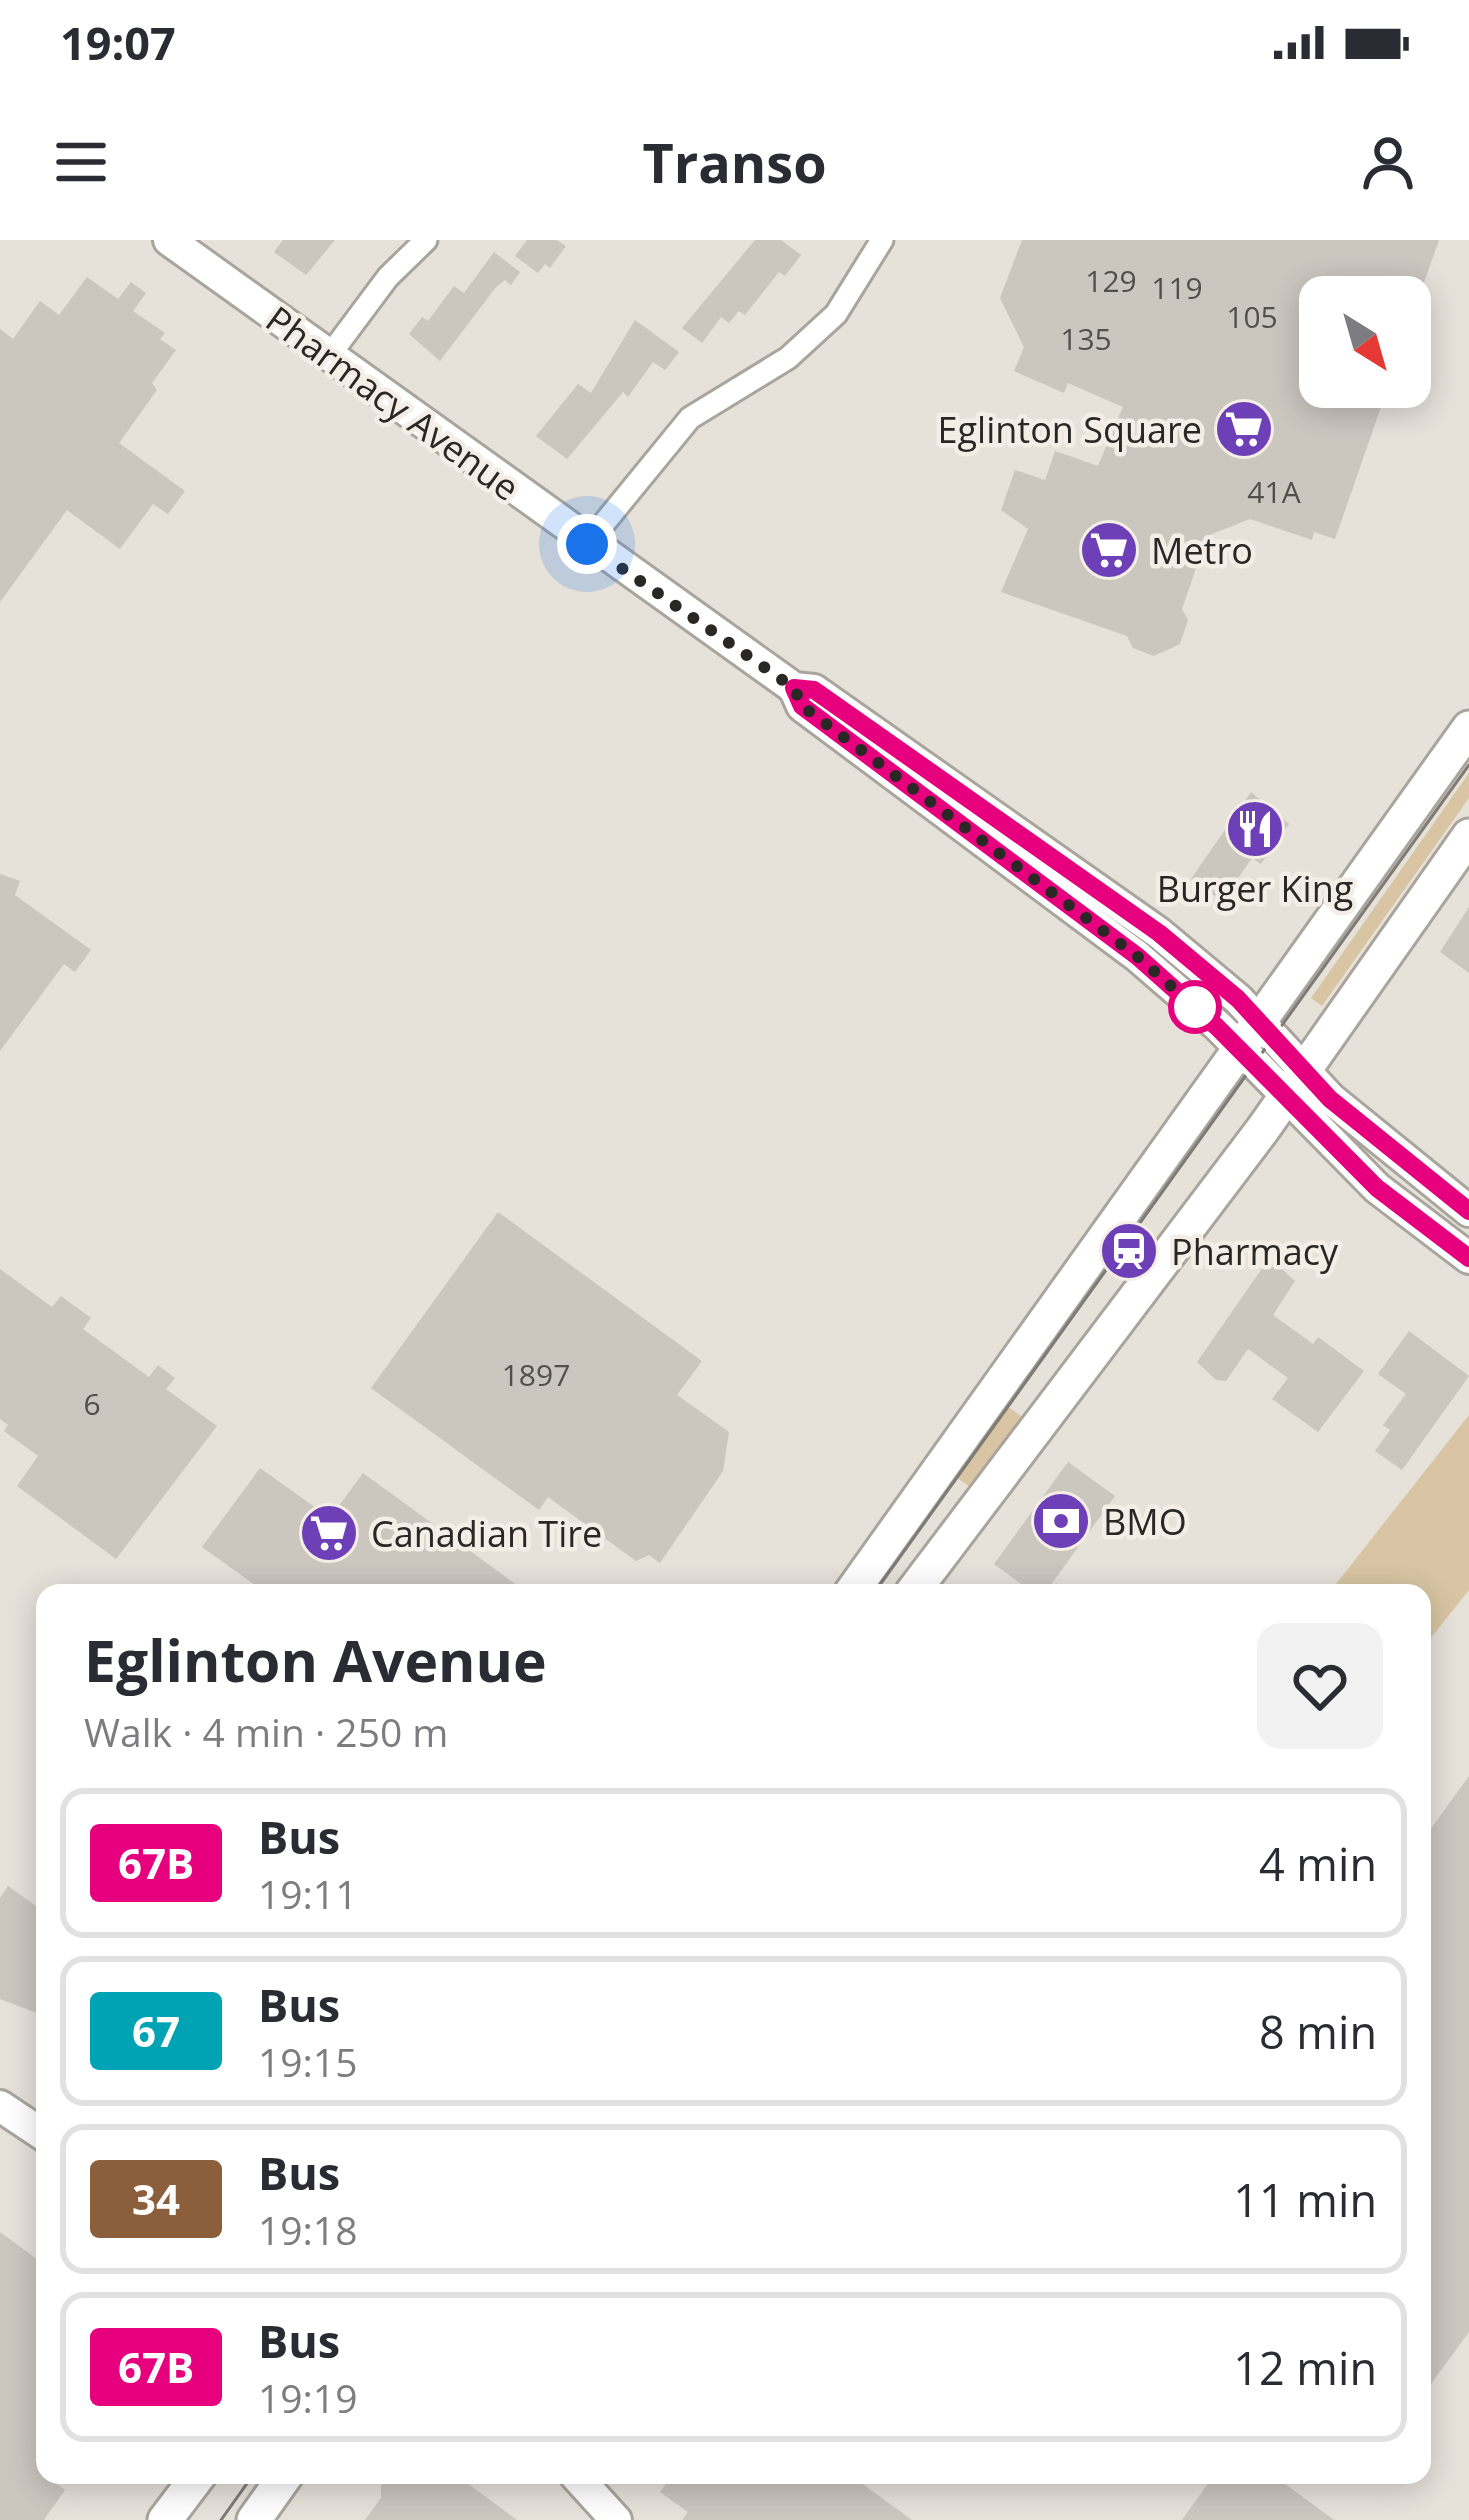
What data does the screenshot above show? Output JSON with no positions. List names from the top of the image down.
{
  "streets": {
    "street": ["Pharmacy Avenue"]
  },
  "places": {
    "supermarket": ["Eglinton Square", "Metro", "Canadian Tire"],
    "restaurant": ["Burger King"],
    "station": ["Pharmacy"],
    "bank": ["BMO"]
  },
  "lines": ["bus line 67B"],
  "house_numbers": [
    "129",
    "119",
    "105",
    "135",
    "41A",
    "1897",
    "6"
  ],
  "north": "bottom right",
  "page": {
    "status": "19:07",
    "header": "Transo",
    "heading": ["Eglinton Avenue", "Walk · 4 min · 250 m"],
    "list": [
      {
        "mark": "67B",
        "name": "Bus",
        "note": "19:11",
        "value": "4 min"
      },
      {
        "mark": "67",
        "name": "Bus",
        "note": "19:15",
        "value": "8 min"
      },
      {
        "mark": "34",
        "name": "Bus",
        "note": "19:18",
        "value": "11 min"
      },
      {
        "mark": "67B",
        "name": "Bus",
        "note": "19:19",
        "value": "12 min"
      }
    ]
  }
}
